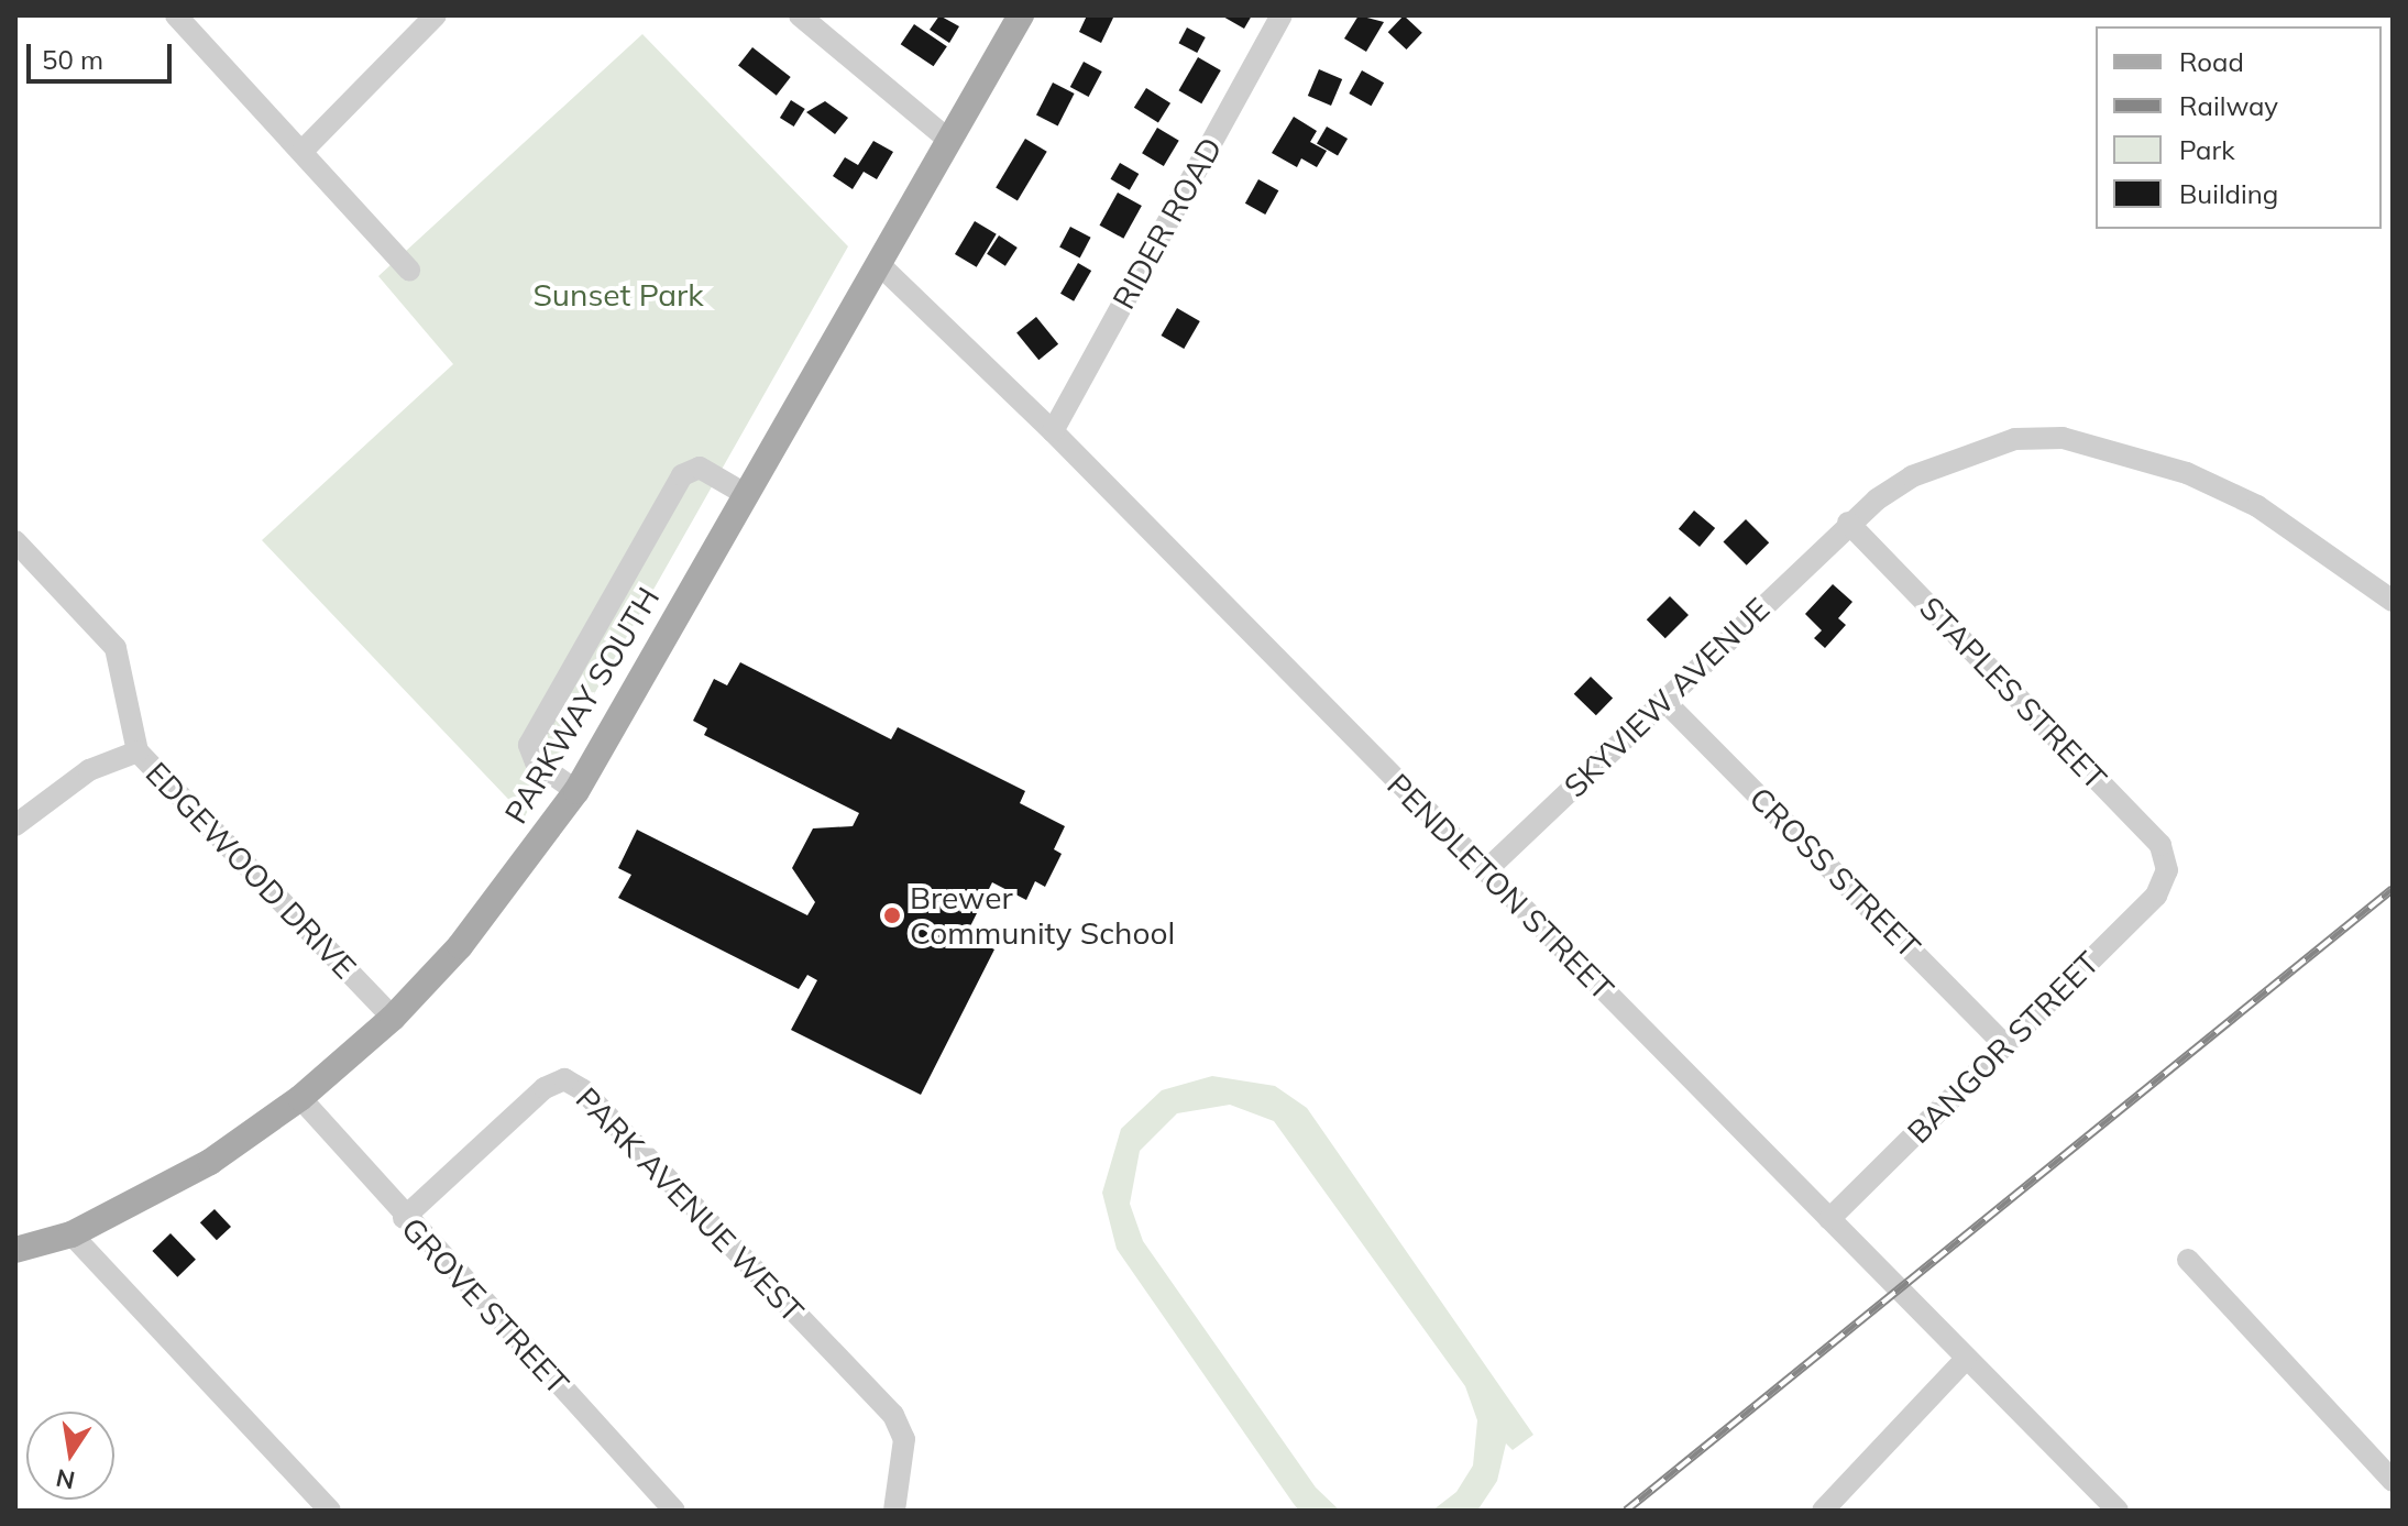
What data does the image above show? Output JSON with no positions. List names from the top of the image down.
{
  "streets": {
    "main road": ["PARKWAY SOUTH"],
    "street": [
      "RIDER ROAD",
      "STAPLES STREET",
      "SKYVIEW AVENUE",
      "EDGEWOOD DRIVE",
      "CROSS STREET",
      "PENDLETON STREET",
      "BANGOR STREET",
      "PARK AVENUE WEST",
      "GROVE STREET"
    ]
  },
  "crossings": [
    ["RIDER ROAD", "PENDLETON STREET"],
    ["STAPLES STREET", "SKYVIEW AVENUE"],
    ["STAPLES STREET", "BANGOR STREET"],
    ["SKYVIEW AVENUE", "CROSS STREET"],
    ["SKYVIEW AVENUE", "PENDLETON STREET"],
    ["PARKWAY SOUTH", "EDGEWOOD DRIVE"],
    ["PARKWAY SOUTH", "PENDLETON STREET"],
    ["PARKWAY SOUTH", "GROVE STREET"],
    ["CROSS STREET", "BANGOR STREET"],
    ["PENDLETON STREET", "BANGOR STREET"],
    ["PARK AVENUE WEST", "GROVE STREET"]
  ],
  "parks": ["Sunset Park"],
  "places": ["Brewer Community School"],
  "legend": [
    "Road",
    "Railway",
    "Park",
    "Building"
  ],
  "scale_bar": "50 m",
  "north": "bottom"
}
